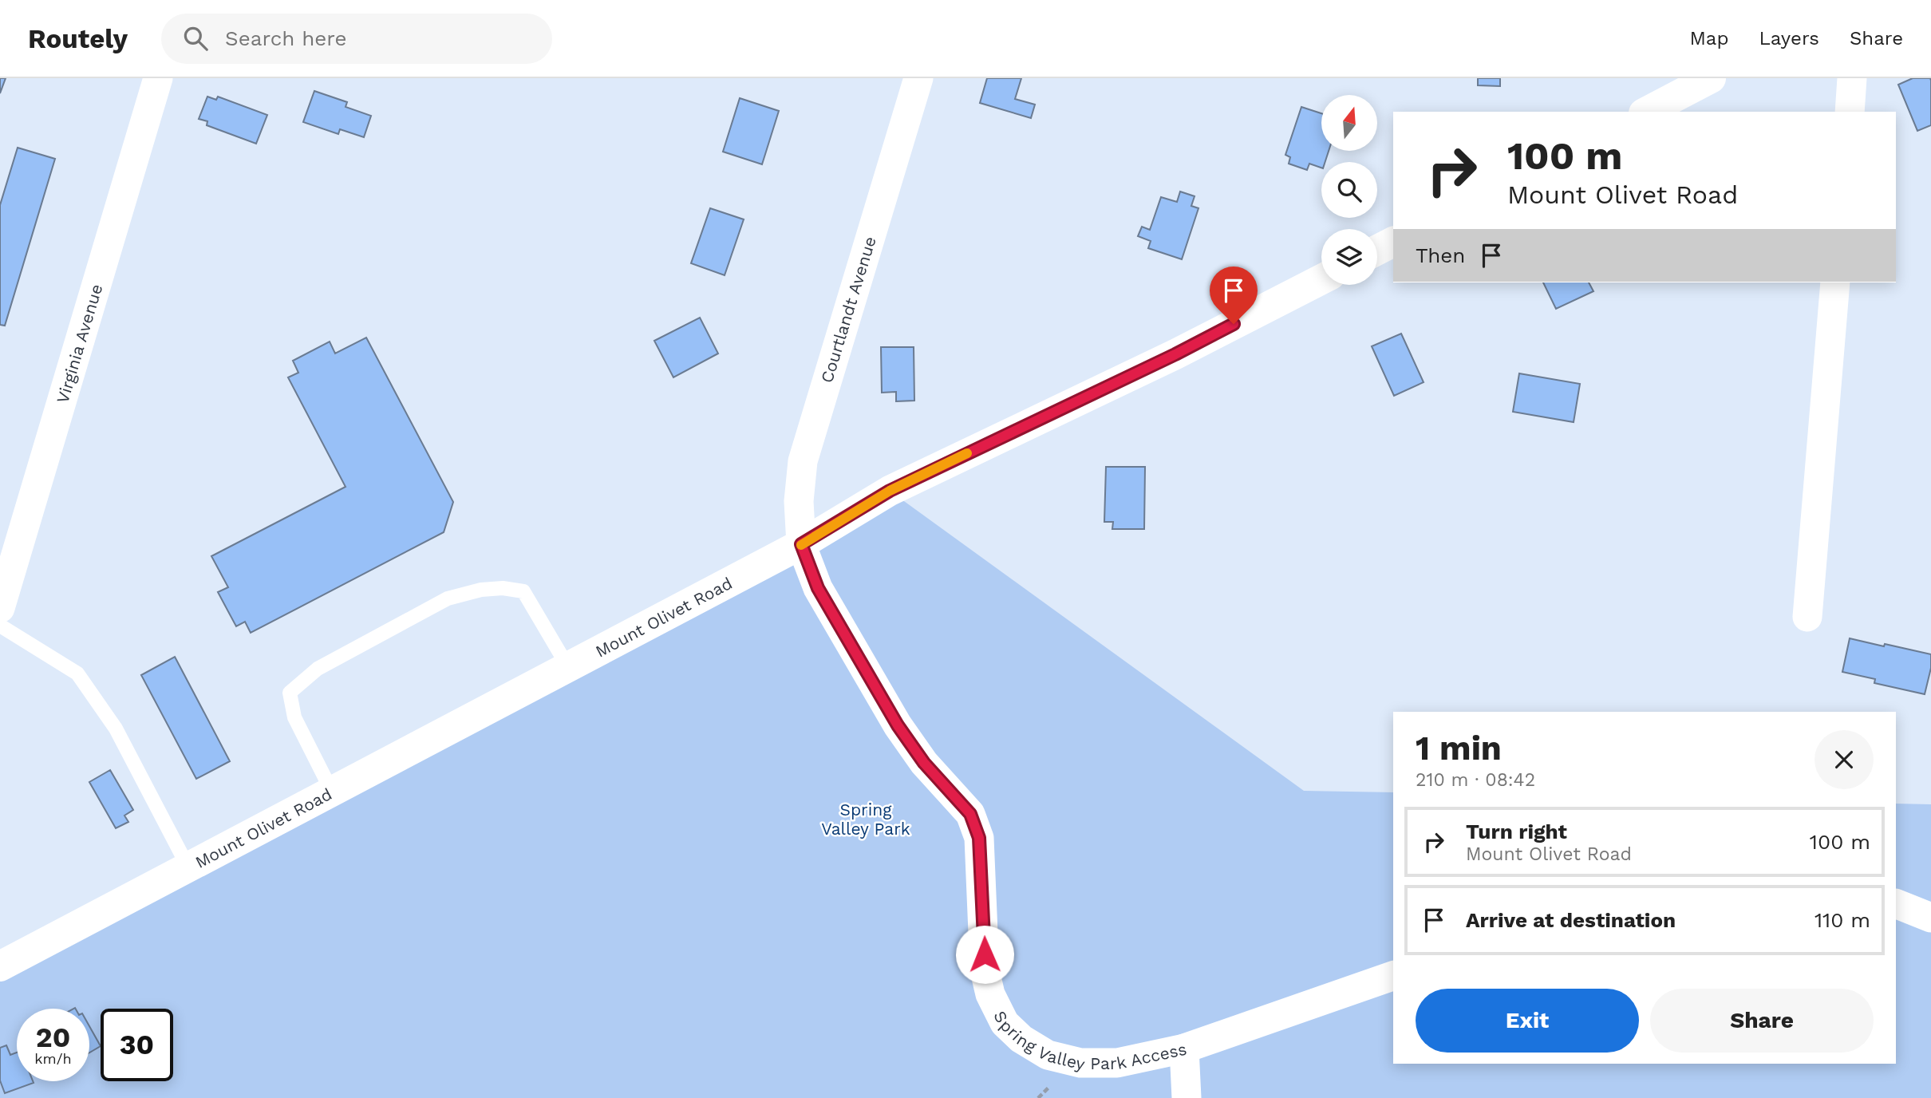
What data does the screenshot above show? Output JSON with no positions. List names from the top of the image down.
{
  "streets": {
    "street": [
      "Courtlandt Avenue",
      "Virginia Avenue",
      "Mount Olivet Road",
      "Spring Valley Park Access"
    ]
  },
  "crossings": [
    ["Courtlandt Avenue", "Mount Olivet Road"],
    ["Courtlandt Avenue", "Spring Valley Park Access"],
    ["Mount Olivet Road", "Spring Valley Park Access"]
  ],
  "parks": ["Spring Valley Park"],
  "north": "top",
  "page": {
    "header": "Routely",
    "search": "Search here",
    "nav": ["Map", "Layers", "Share"],
    "turn": ["100 m", "Mount Olivet Road"],
    "then": "Then",
    "heading": ["1 min", "210 m · 08:42"],
    "list": [
      {
        "name": "Turn right",
        "note": "Mount Olivet Road",
        "value": "100 m"
      },
      {
        "name": "Arrive at destination",
        "value": "110 m"
      }
    ],
    "buttons": ["Exit", "Share"],
    "speed": "20 km/h",
    "limit": "30"
  }
}
